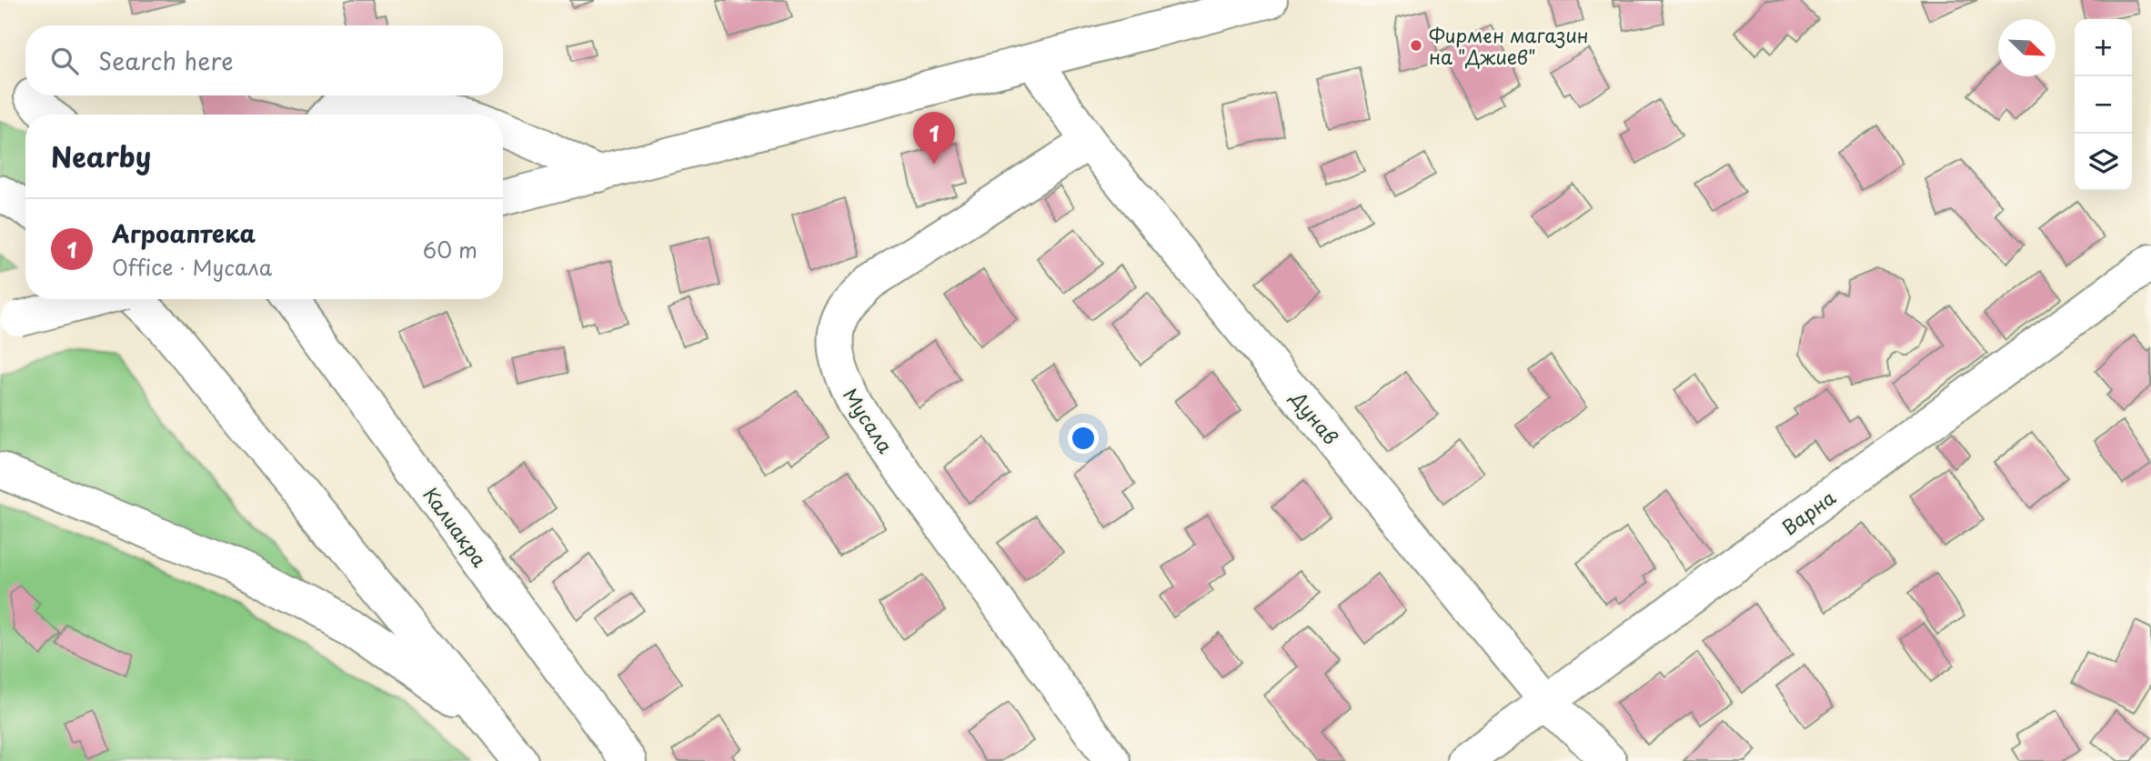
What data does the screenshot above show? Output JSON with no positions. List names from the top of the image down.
{
  "streets": {
    "street": [
      "Дунав",
      "Мусала",
      "Варна",
      "Калиакра"
    ]
  },
  "crossings": [
    ["Дунав", "Мусала"],
    ["Дунав", "Варна"]
  ],
  "places": ["Фирмен магазин на \"Джиев\""],
  "north": "bottom right",
  "page": {
    "map_buttons": ["+", "−"],
    "search": "Search here",
    "pins": "1",
    "heading": "Nearby",
    "list": [
      {
        "mark": "1",
        "name": "Агроаптека",
        "note": "Office · Мусала",
        "value": "60 m"
      }
    ]
  }
}
